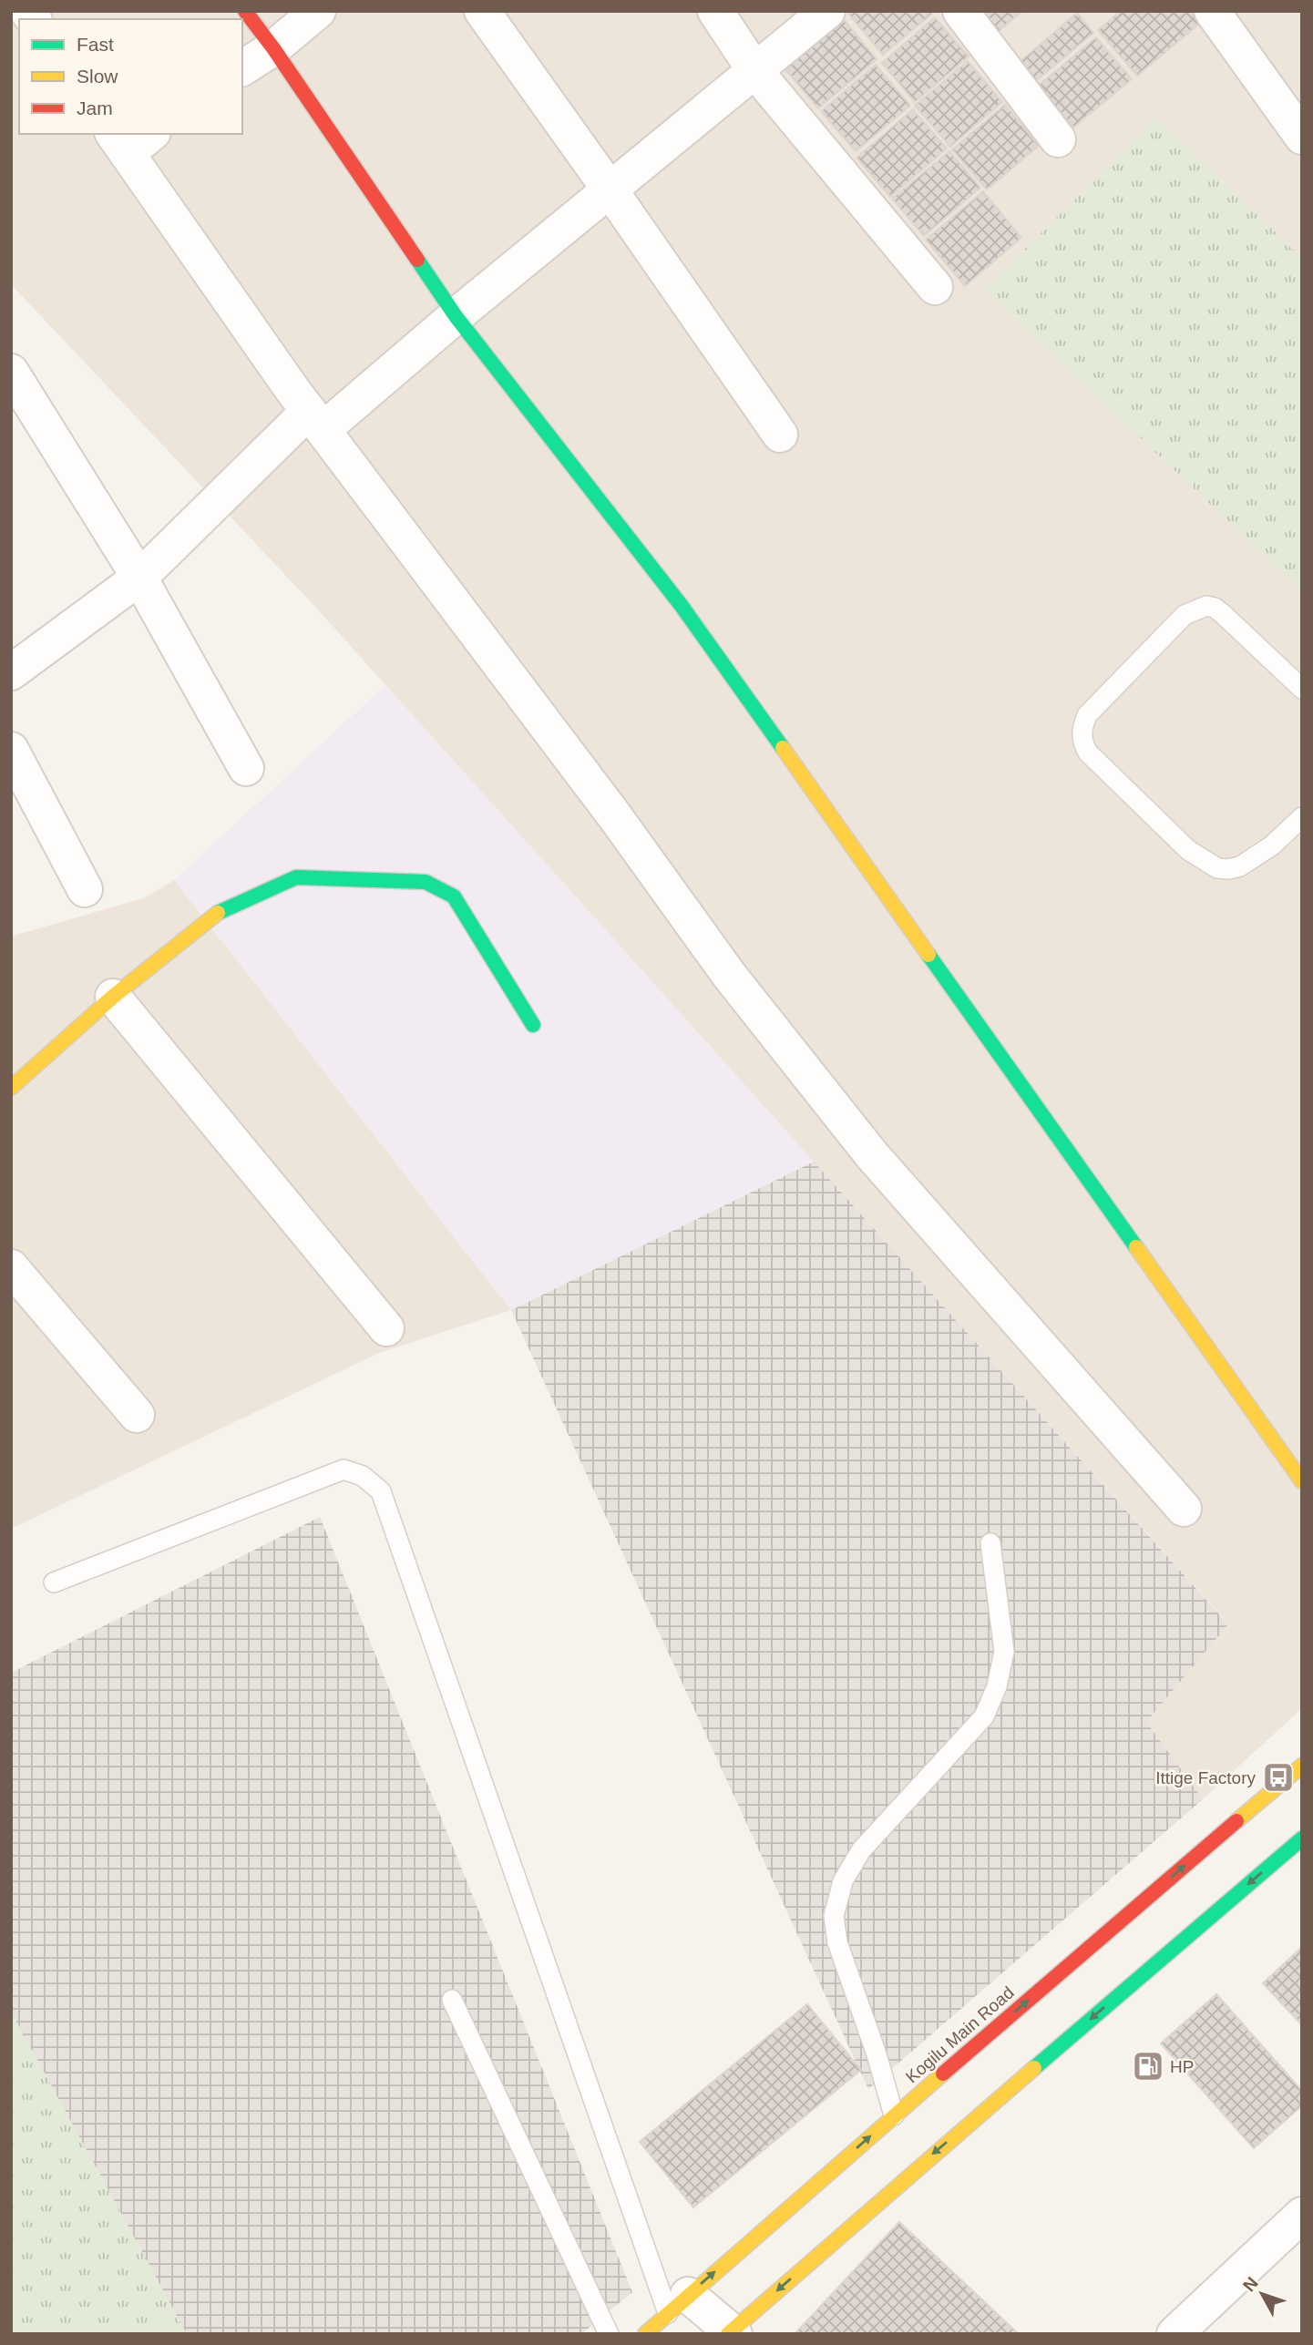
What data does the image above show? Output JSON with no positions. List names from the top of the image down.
{
  "streets": {
    "street": ["Kogilu Main Road"]
  },
  "places": {
    "bus stop": ["Ittige Factory"],
    "fuel station": ["HP"]
  },
  "legend": ["Fast", "Slow", "Jam"],
  "north": "top left"
}
